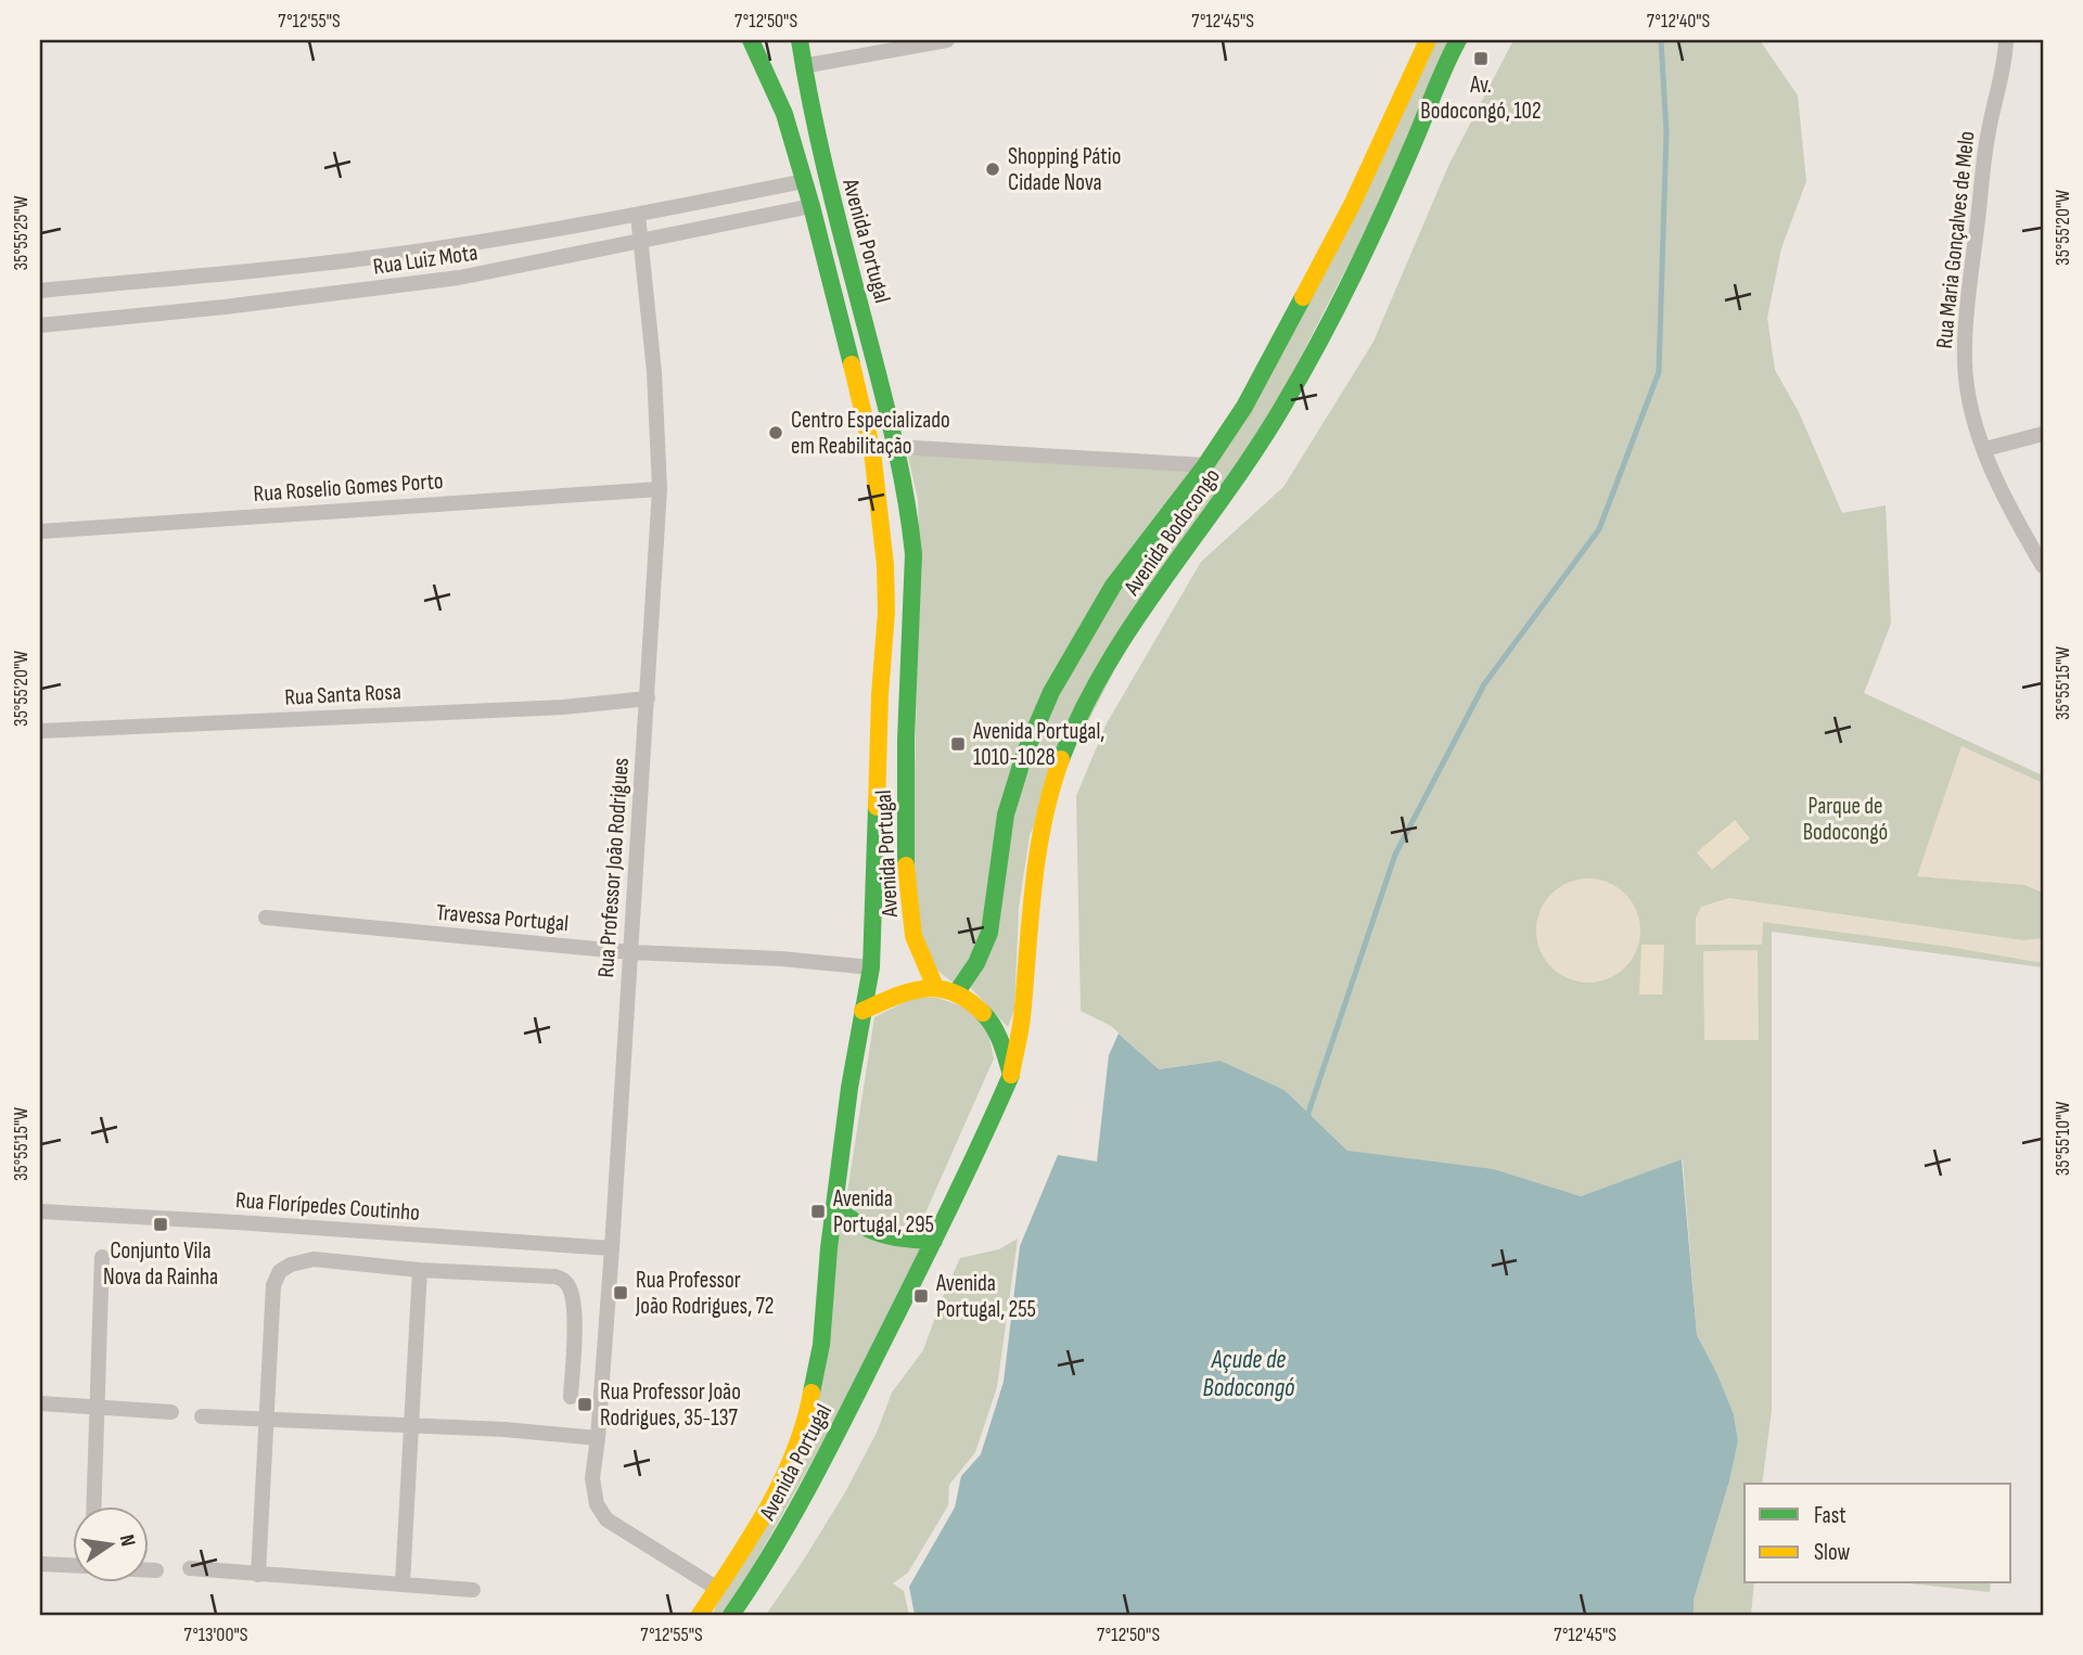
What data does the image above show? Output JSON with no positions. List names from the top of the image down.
{
  "streets": {
    "main road": ["Avenida Portugal", "Avenida Bodocongo"],
    "street": [
      "Rua Maria Gonçalves de Melo",
      "Rua Luiz Mota",
      "Rua Roselio Gomes Porto",
      "Rua Santa Rosa",
      "Rua Professor João Rodrigues",
      "Travessa Portugal",
      "Rua Florípedes Coutinho"
    ]
  },
  "crossings": [
    ["Avenida Portugal", "Rua Luiz Mota"],
    ["Avenida Portugal", "Avenida Bodocongo"],
    ["Avenida Portugal", "Rua Professor João Rodrigues"],
    ["Avenida Portugal", "Travessa Portugal"],
    ["Rua Luiz Mota", "Rua Professor João Rodrigues"],
    ["Rua Roselio Gomes Porto", "Rua Professor João Rodrigues"],
    ["Rua Santa Rosa", "Rua Professor João Rodrigues"],
    ["Rua Professor João Rodrigues", "Travessa Portugal"],
    ["Rua Professor João Rodrigues", "Rua Florípedes Coutinho"]
  ],
  "water": ["Açude de Bodocongó"],
  "parks": ["Parque de Bodocongó"],
  "places": {
    "transit": [
      "Av. Bodocongó, 102",
      "Avenida Portugal, 1010-1028",
      "Avenida Portugal, 295",
      "Conjunto Vila Nova da Rainha",
      "Rua Professor João Rodrigues, 72",
      "Avenida Portugal, 255",
      "Rua Professor João Rodrigues, 35-137"
    ],
    "other": ["Shopping Pátio Cidade Nova", "Centro Especializado em Reabilitação"]
  },
  "legend": ["Fast", "Slow"],
  "north": "right",
  "coordinates": [
    "7°12'55\"S",
    "7°12'50\"S",
    "7°12'45\"S",
    "7°12'40\"S",
    "35°55'20\"W",
    "35°55'25\"W",
    "35°55'15\"W",
    "35°55'10\"W",
    "7°13'00\"S"
  ]
}
